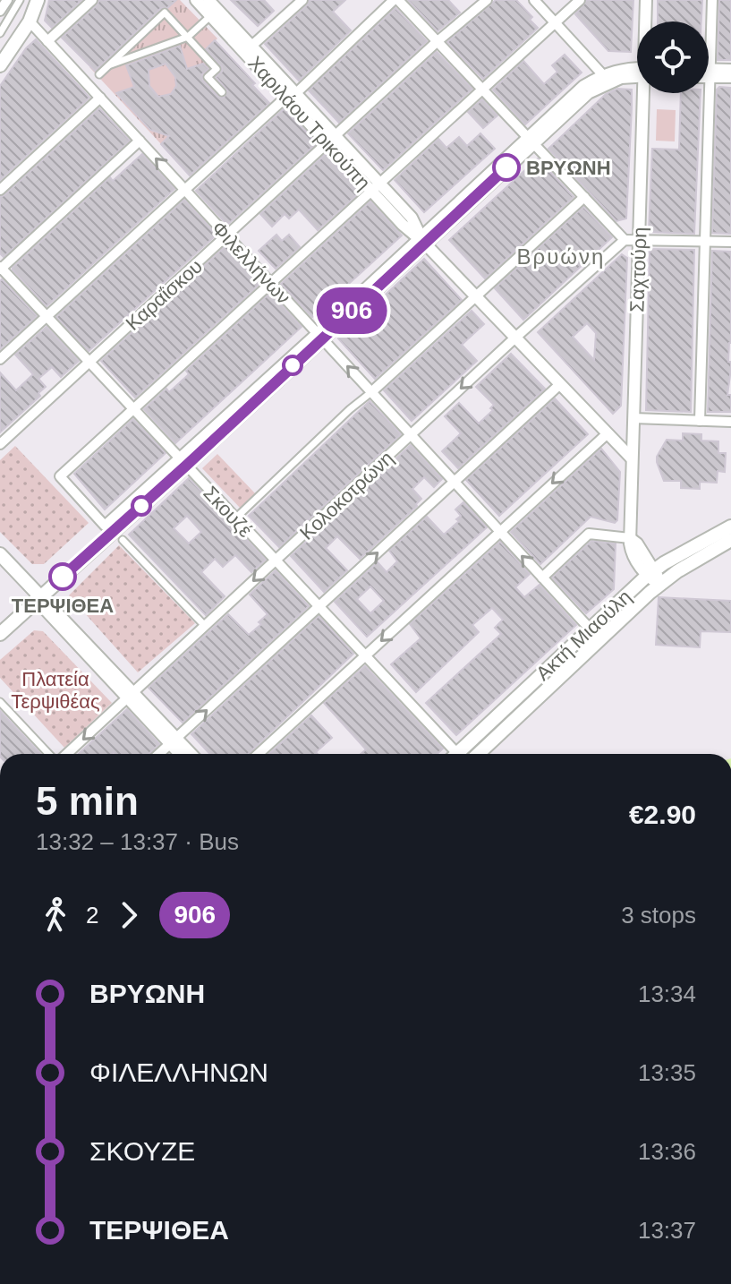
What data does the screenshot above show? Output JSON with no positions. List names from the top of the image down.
{
  "streets": {
    "main road": ["Ακτή Μιαούλη"],
    "street": [
      "Χαριλάου Τρικούπη",
      "Φιλελλήνων",
      "Σαχτούρη",
      "Καραΐσκου",
      "Κολοκοτρώνη",
      "Σκουζέ"
    ]
  },
  "crossings": [
    ["Χαριλάου Τρικούπη", "Σαχτούρη"],
    ["Χαριλάου Τρικούπη", "Καραΐσκου"],
    ["Χαριλάου Τρικούπη", "Κολοκοτρώνη"],
    ["Φιλελλήνων", "Καραΐσκου"],
    ["Φιλελλήνων", "Κολοκοτρώνη"],
    ["Φιλελλήνων", "Ακτή Μιαούλη"],
    ["Σαχτούρη", "Ακτή Μιαούλη"],
    ["Καραΐσκου", "Σκουζέ"],
    ["Κολοκοτρώνη", "Σκουζέ"]
  ],
  "districts": ["Βρυώνη"],
  "parks": ["Πλατεία Τερψιθέας"],
  "places": ["ΒΡYΩΝΗ", "ΤΕΡΨΙΘΕΑ"],
  "lines": ["bus line 906"],
  "page": {
    "on_map": "906",
    "heading": ["5 min", "13:32 – 13:37 · Bus", "€2.90"],
    "legs": ["2", "906", "3 stops"],
    "list": [
      {
        "name": "ΒΡYΩΝΗ",
        "value": "13:34"
      },
      {
        "name": "ΦΙΛΕΛΛΗΝΩΝ",
        "value": "13:35"
      },
      {
        "name": "ΣΚΟΥΖΕ",
        "value": "13:36"
      },
      {
        "name": "ΤΕΡΨΙΘΕΑ",
        "value": "13:37"
      }
    ]
  }
}
